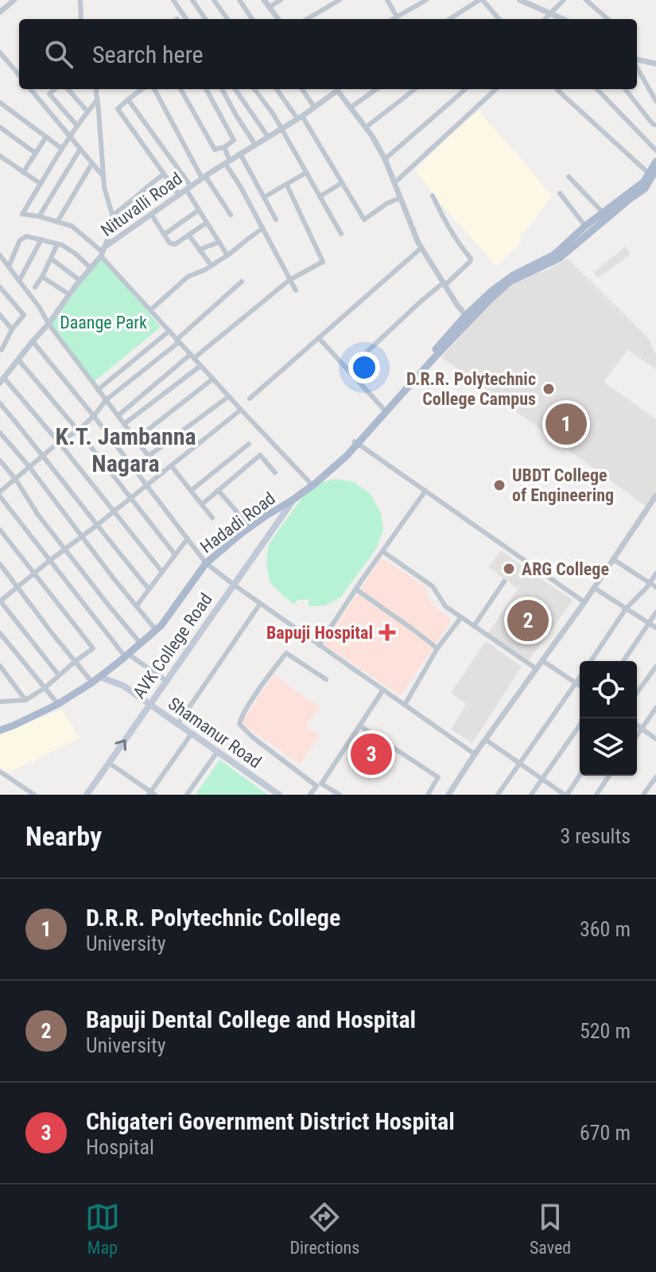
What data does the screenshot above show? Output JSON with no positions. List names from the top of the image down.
{
  "streets": {
    "main road": ["Hadadi Road", "AVK College Road", "Shamanur Road"],
    "street": ["Nituvalli Road"]
  },
  "crossings": [
    ["Hadadi Road", "AVK College Road"],
    ["Hadadi Road", "Shamanur Road"],
    ["AVK College Road", "Shamanur Road"]
  ],
  "districts": ["K.T. Jambanna Nagara"],
  "parks": ["Daange Park"],
  "places": {
    "other": ["D.R.R. Polytechnic College Campus", "UBDT College of Engineering", "ARG College"],
    "health": ["Bapuji Hospital"]
  },
  "page": {
    "search": "Search here",
    "pins": ["1", "2", "3"],
    "heading": ["Nearby", "3 results"],
    "list": [
      {
        "mark": "1",
        "name": "D.R.R. Polytechnic College",
        "note": "University",
        "value": "360 m"
      },
      {
        "mark": "2",
        "name": "Bapuji Dental College and Hospital",
        "note": "University",
        "value": "520 m"
      },
      {
        "mark": "3",
        "name": "Chigateri Government District Hospital",
        "note": "Hospital",
        "value": "670 m"
      }
    ],
    "nav": ["Map", "Directions", "Saved"]
  }
}
